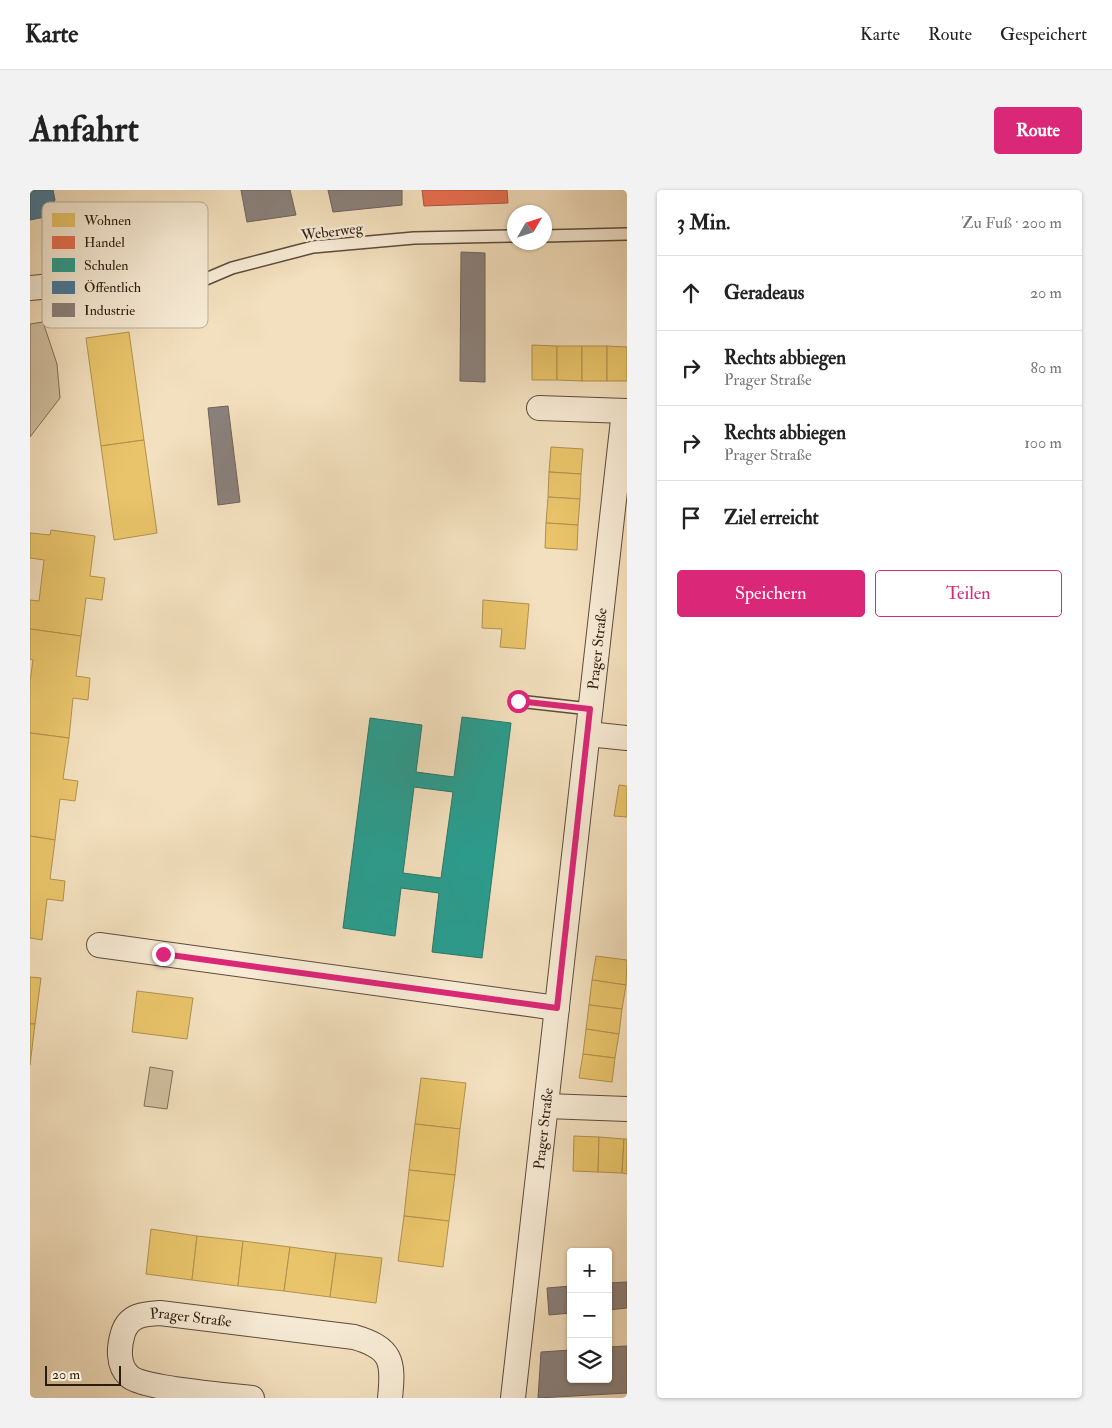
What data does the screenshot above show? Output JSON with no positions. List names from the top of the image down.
{
  "streets": {
    "street": ["Prager Straße"],
    "lane": ["Weberweg"]
  },
  "legend": [
    "Wohnen",
    "Handel",
    "Schulen",
    "Öffentlich",
    "Industrie"
  ],
  "scale_bar": "20 m",
  "north": "top right",
  "page": {
    "header": "Karte",
    "nav": ["Karte", "Route", "Gespeichert"],
    "buttons": [
      "Route",
      ["Speichern", "Teilen"]
    ],
    "title": "Anfahrt",
    "heading": ["3 Min.", "Zu Fuß · 200 m"],
    "list": [
      ["Geradeaus", "20 m"],
      ["Rechts abbiegen", "Prager Straße", "80 m"],
      ["Rechts abbiegen", "Prager Straße", "100 m"],
      "Ziel erreicht"
    ],
    "map_buttons": ["+", "−"],
    "scale": "20 m"
  }
}
